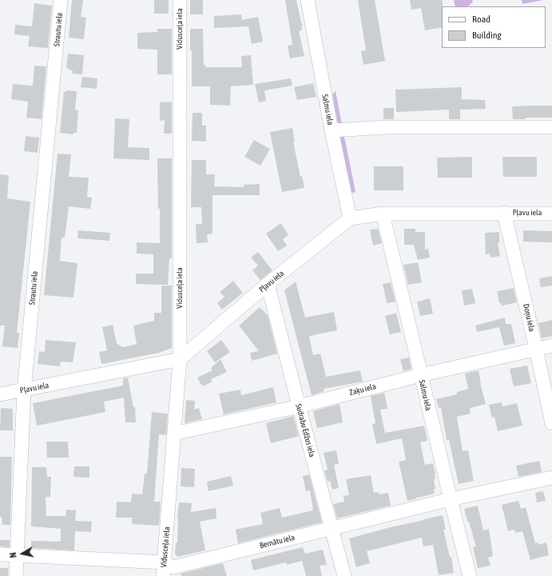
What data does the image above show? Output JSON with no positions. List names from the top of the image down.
{
  "streets": {
    "street": [
      "Vidusceļa iela",
      "Strautu iela",
      "Salmu iela",
      "Pļavu iela",
      "Doņu iela",
      "Zaķu iela",
      "Sudrabu Edžus iela",
      "Bernātu iela"
    ]
  },
  "crossings": [
    ["Vidusceļa iela", "Pļavu iela"],
    ["Vidusceļa iela", "Zaķu iela"],
    ["Vidusceļa iela", "Bernātu iela"],
    ["Strautu iela", "Pļavu iela"],
    ["Strautu iela", "Bernātu iela"],
    ["Salmu iela", "Pļavu iela"],
    ["Salmu iela", "Zaķu iela"],
    ["Salmu iela", "Bernātu iela"],
    ["Pļavu iela", "Doņu iela"],
    ["Pļavu iela", "Sudrabu Edžus iela"],
    ["Doņu iela", "Zaķu iela"],
    ["Zaķu iela", "Sudrabu Edžus iela"],
    ["Sudrabu Edžus iela", "Bernātu iela"]
  ],
  "legend": ["Road", "Building"],
  "north": "left"
}
